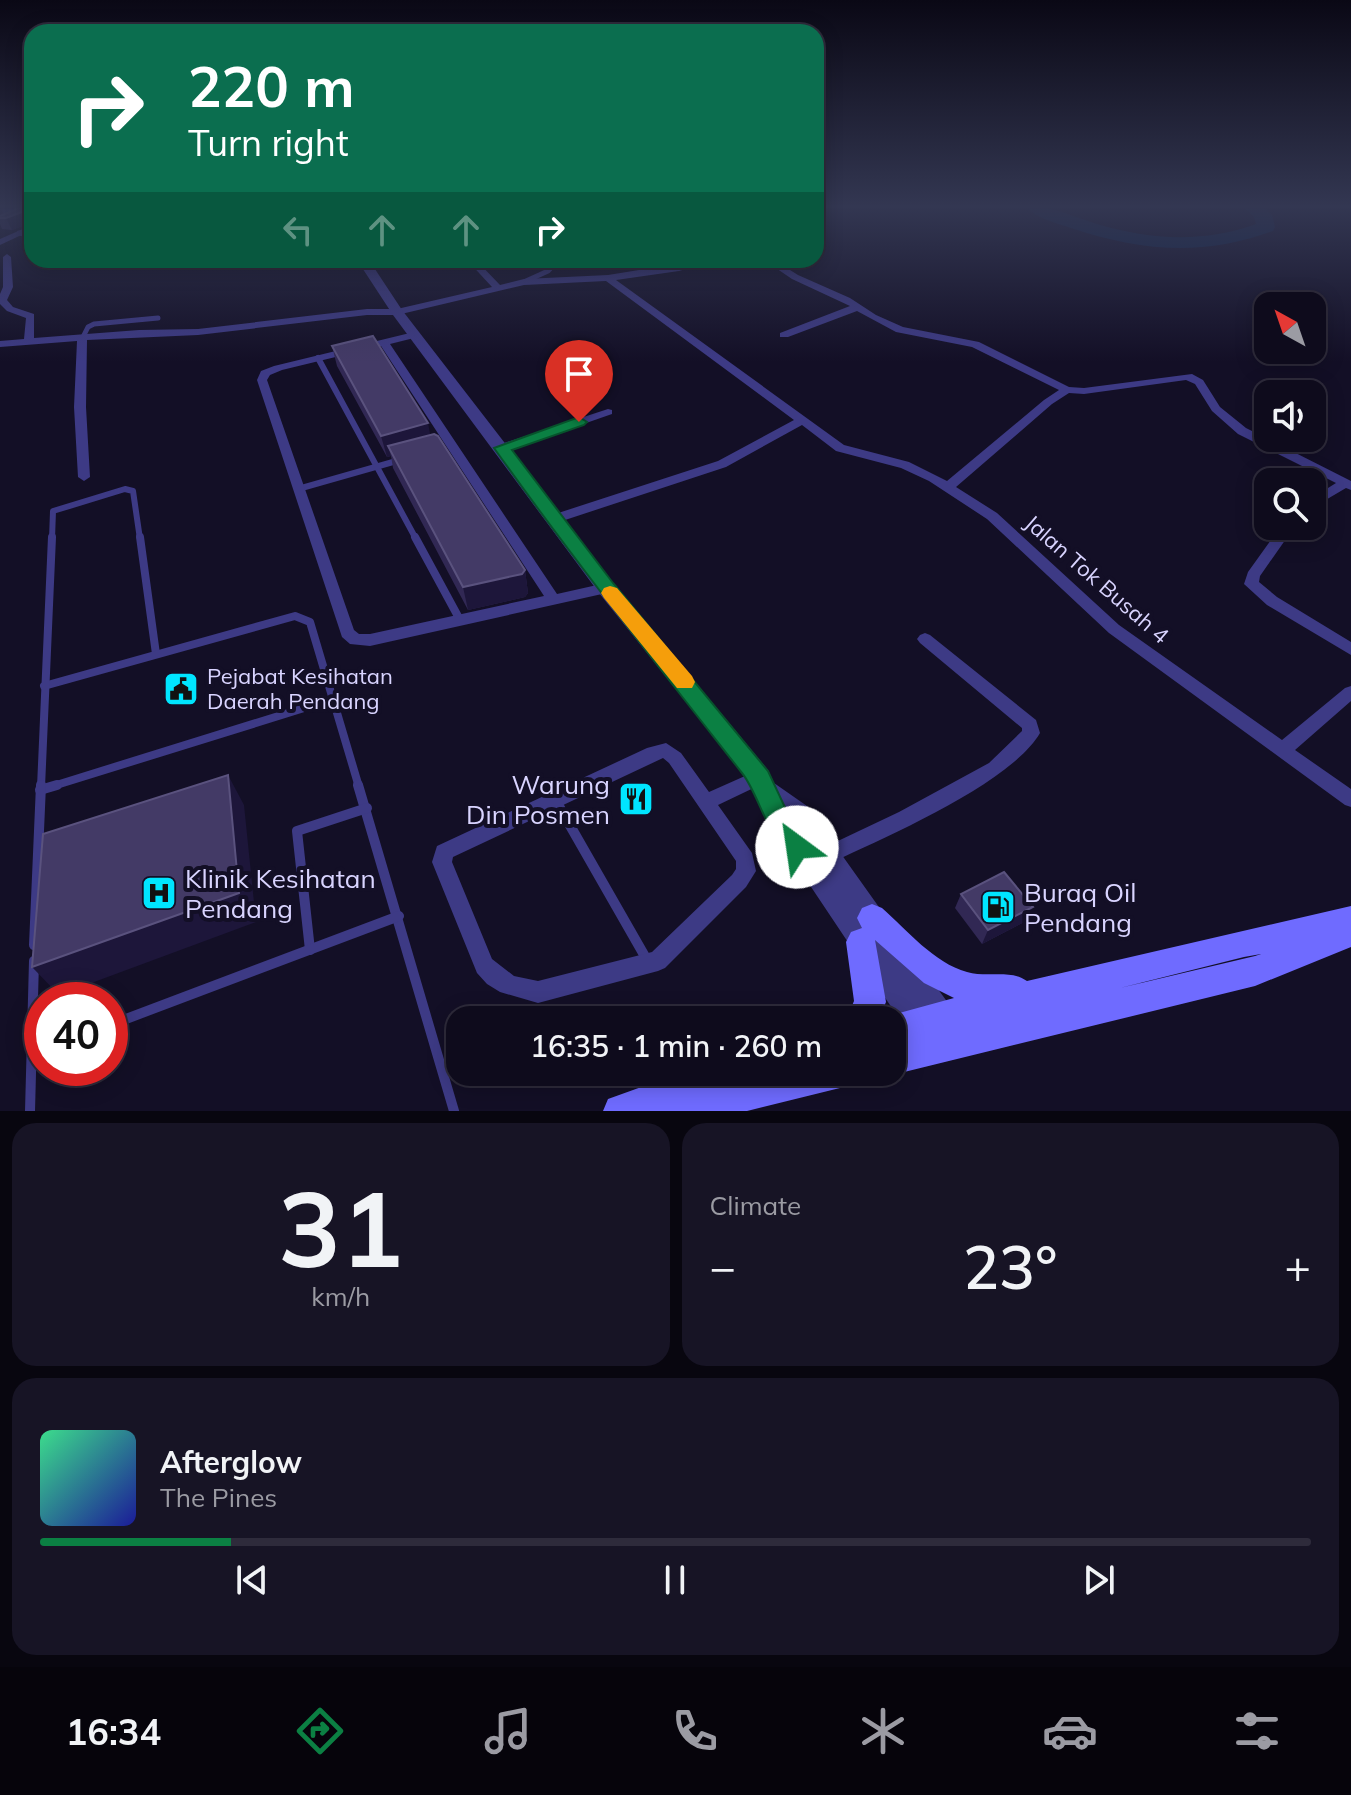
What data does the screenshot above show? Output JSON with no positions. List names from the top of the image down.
{
  "streets": {
    "street": ["Jalan Tok Busah 4"]
  },
  "places": {
    "public building": ["Pejabat Kesihatan Daerah Pendang"],
    "restaurant": ["Warung Din Posmen"],
    "hospital": ["Klinik Kesihatan Pendang"],
    "fuel station": ["Buraq Oil Pendang"]
  },
  "north": "top left",
  "page": {
    "turn": ["220 m", "Turn right"],
    "limit": "40",
    "trip": "16:35 · 1 min · 260 m",
    "tile": [
      ["31", "km/h"],
      "Climate"
    ],
    "heat": ["−", "23°", "+"],
    "song": ["Afterglow", "The Pines"],
    "tabs": "16:34"
  }
}
